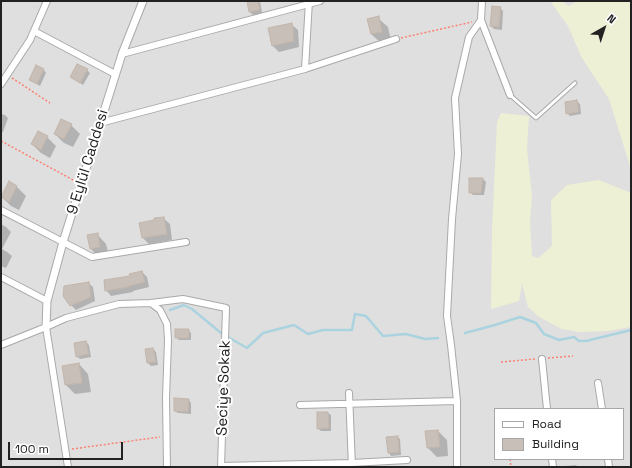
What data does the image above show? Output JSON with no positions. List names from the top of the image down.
{
  "streets": {
    "street": ["9 Eylül Caddesi", "Seciye Sokak"]
  },
  "legend": ["Road", "Building"],
  "scale_bar": "100 m",
  "north": "top right"
}
